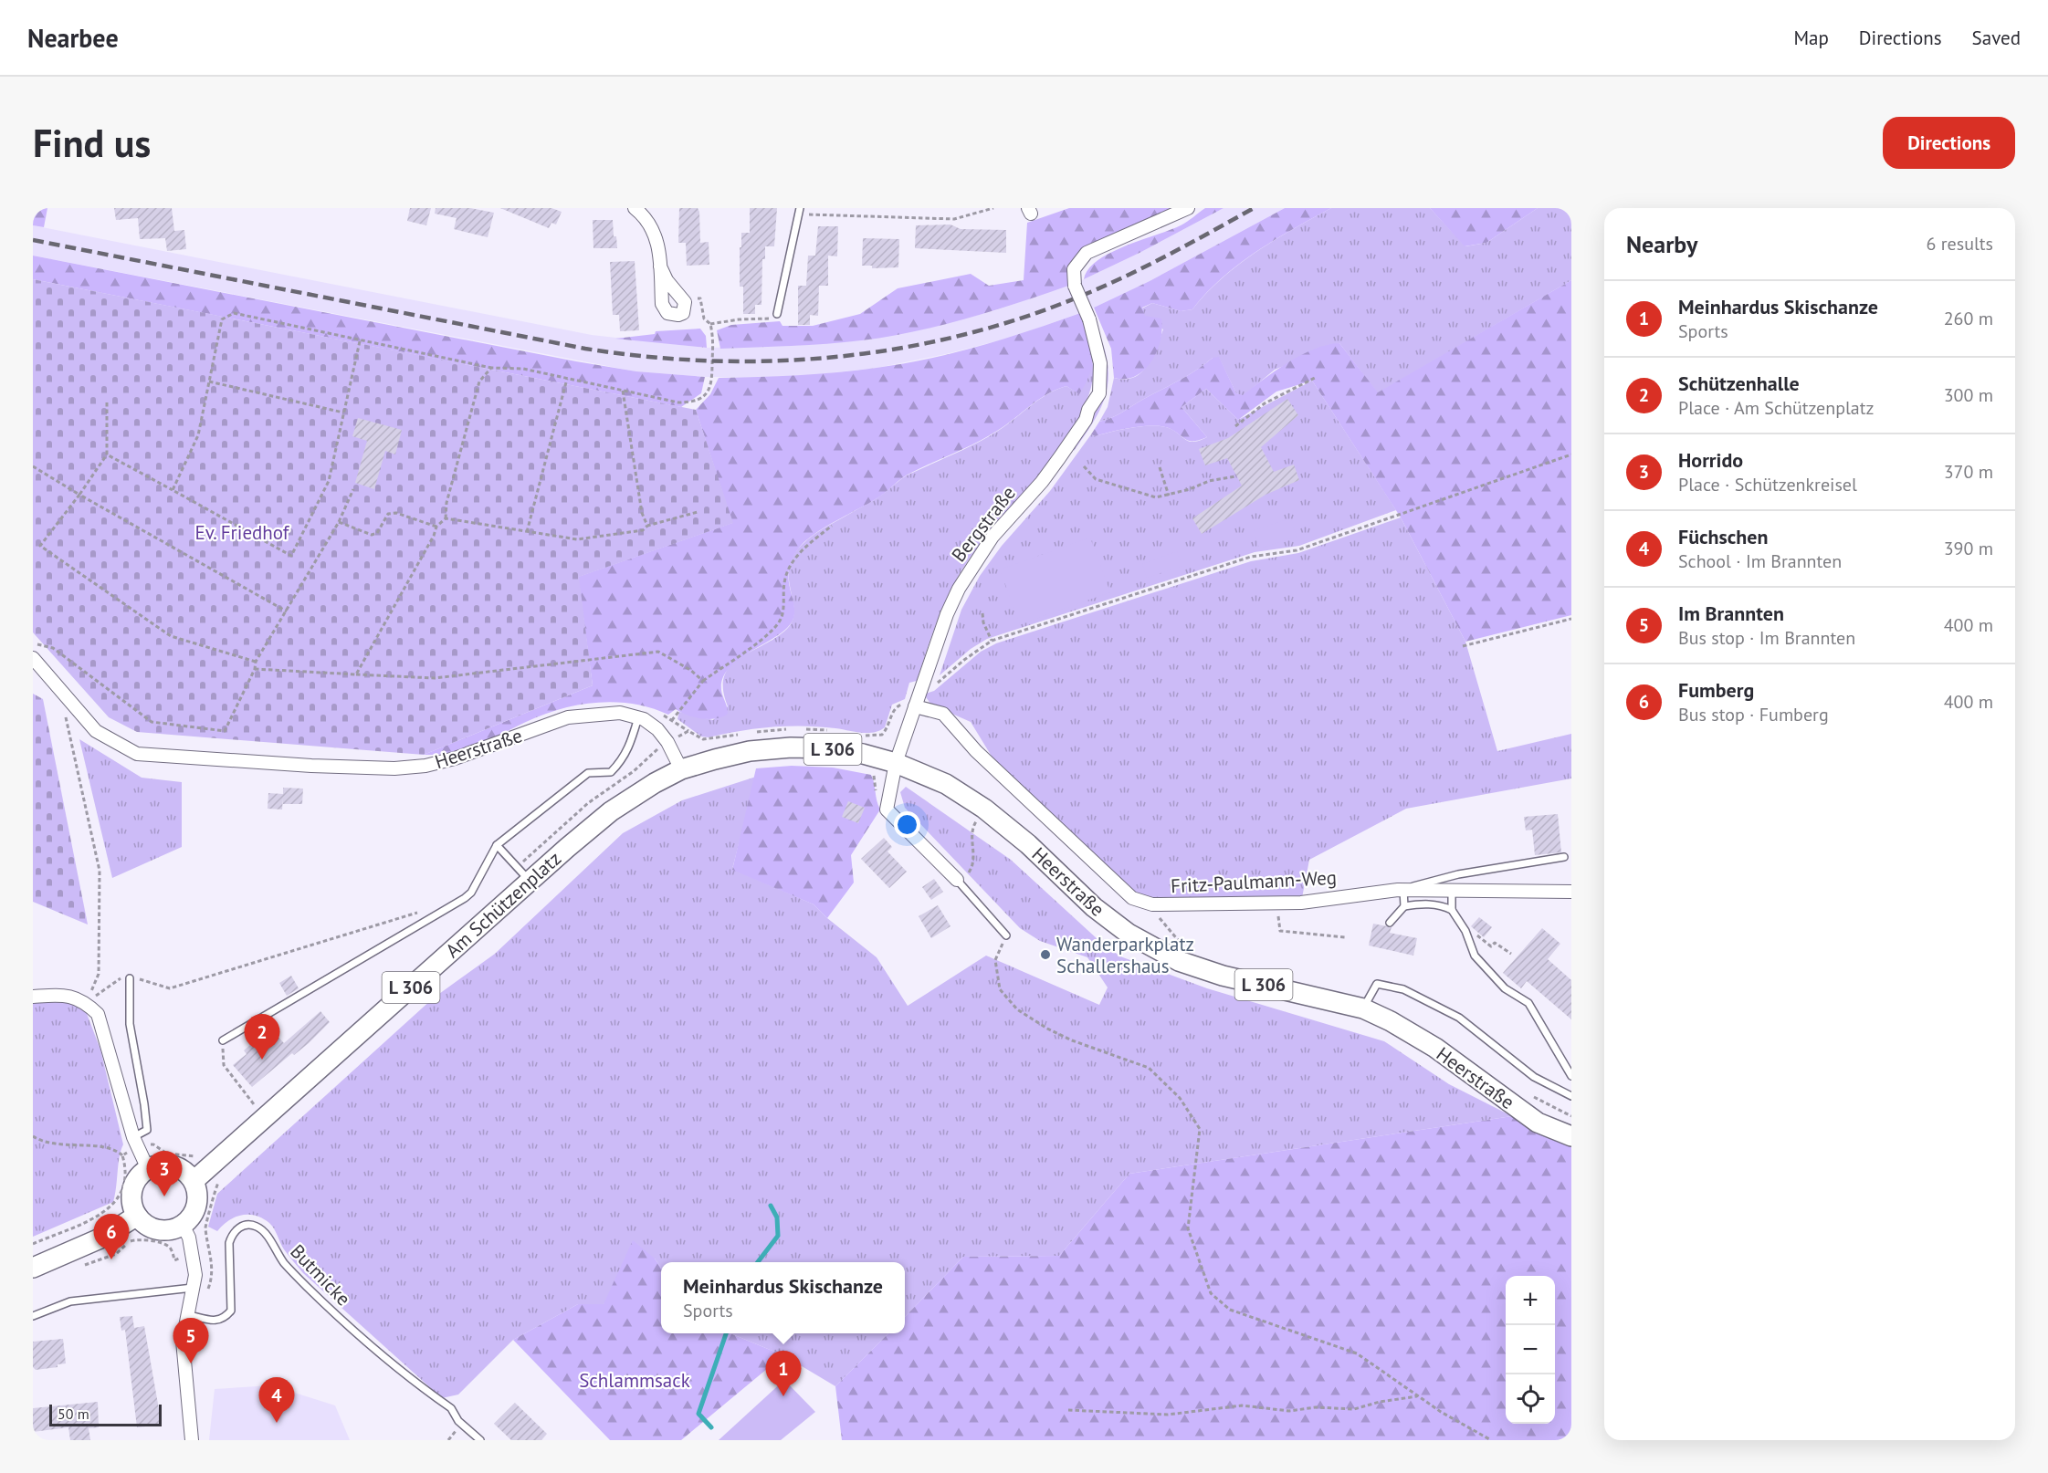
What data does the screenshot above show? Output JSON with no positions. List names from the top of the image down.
{
  "streets": {
    "main road": ["Heerstraße", "L 306", "Am Schützenplatz"],
    "street": ["Bergstraße", "Fritz-Paulmann-Weg"],
    "lane": ["Butmicke"]
  },
  "crossings": [
    ["Bergstraße", "Heerstraße"],
    ["Bergstraße", "Fritz-Paulmann-Weg"],
    ["Heerstraße", "Am Schützenplatz"],
    ["L 306", "Am Schützenplatz"]
  ],
  "parks": ["Ev. Friedhof", "Schlammsack"],
  "places": ["Wanderparkplatz Schallershaus"],
  "scale_bar": "50 m",
  "page": {
    "header": "Nearbee",
    "nav": ["Map", "Directions", "Saved"],
    "buttons": "Directions",
    "title": "Find us",
    "heading": ["Nearby", "6 results"],
    "list": [
      {
        "mark": "1",
        "name": "Meinhardus Skischanze",
        "note": "Sports",
        "value": "260 m"
      },
      {
        "mark": "2",
        "name": "Schützenhalle",
        "note": "Place · Am Schützenplatz",
        "value": "300 m"
      },
      {
        "mark": "3",
        "name": "Horrido",
        "note": "Place · Schützenkreisel",
        "value": "370 m"
      },
      {
        "mark": "4",
        "name": "Füchschen",
        "note": "School · Im Brannten",
        "value": "390 m"
      },
      {
        "mark": "5",
        "name": "Im Brannten",
        "note": "Bus stop · Im Brannten",
        "value": "400 m"
      },
      {
        "mark": "6",
        "name": "Fumberg",
        "note": "Bus stop · Fumberg",
        "value": "400 m"
      }
    ],
    "pins": [
      "2",
      "3",
      "6",
      "5",
      "1",
      "4"
    ],
    "popup": ["Meinhardus Skischanze", "Sports"],
    "map_buttons": ["+", "−"],
    "scale": "50 m"
  }
}
